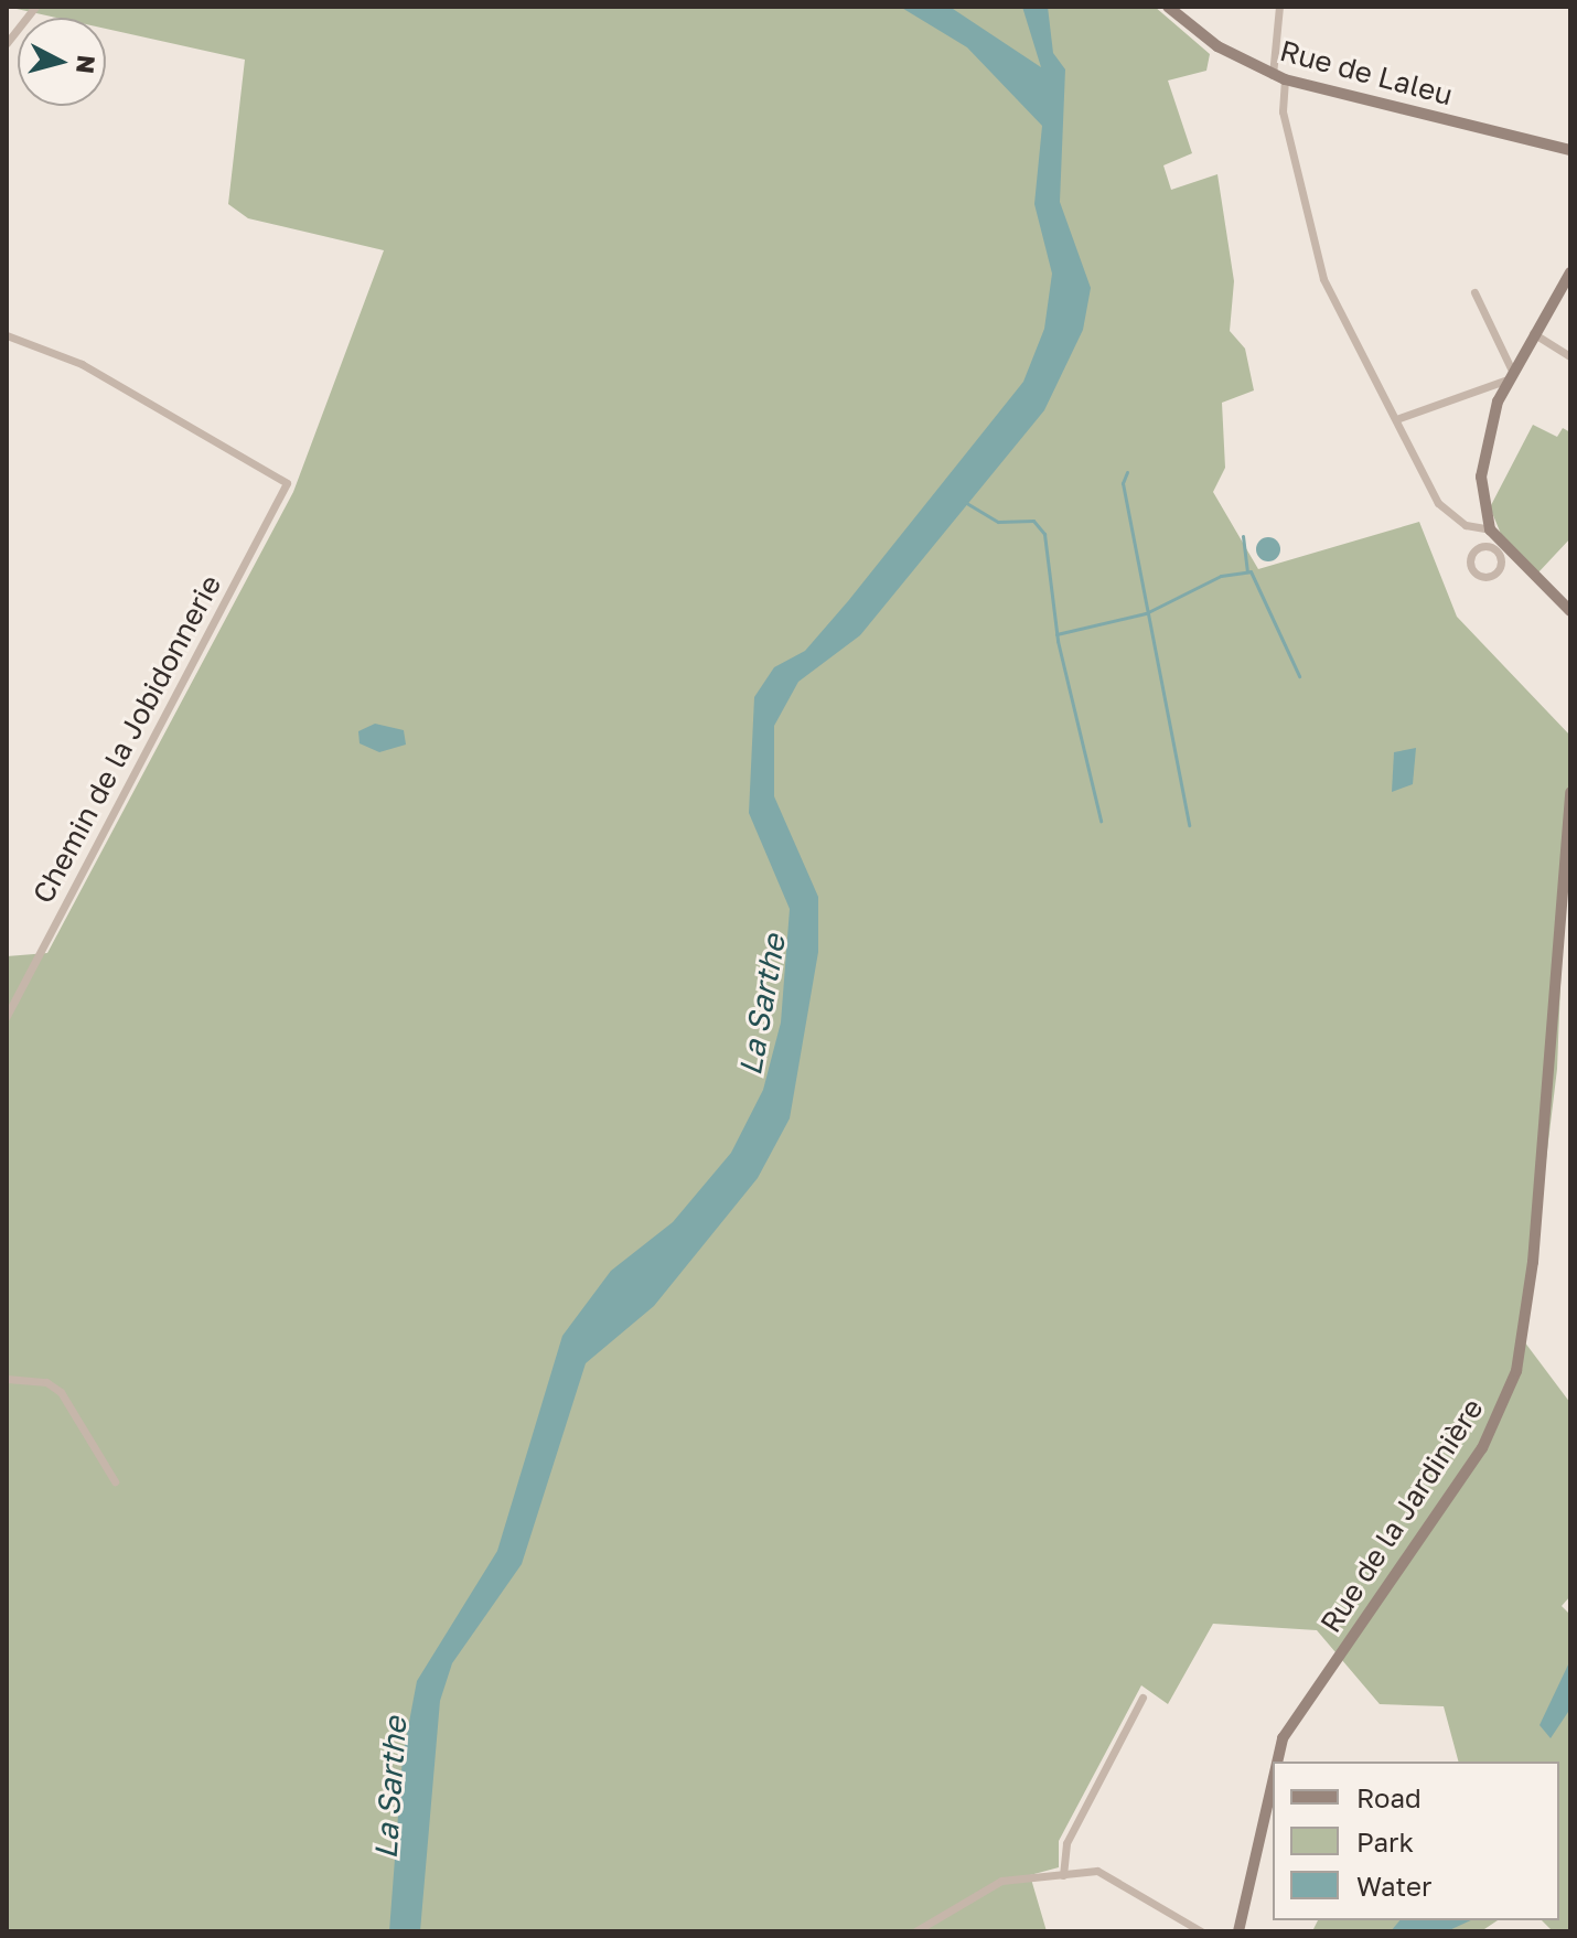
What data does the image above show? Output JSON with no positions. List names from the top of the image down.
{
  "streets": {
    "street": ["Rue de Laleu", "Chemin de la Jobidonnerie", "Rue de la Jardinière"]
  },
  "water": ["La Sarthe"],
  "legend": ["Road", "Park", "Water"],
  "north": "right"
}
